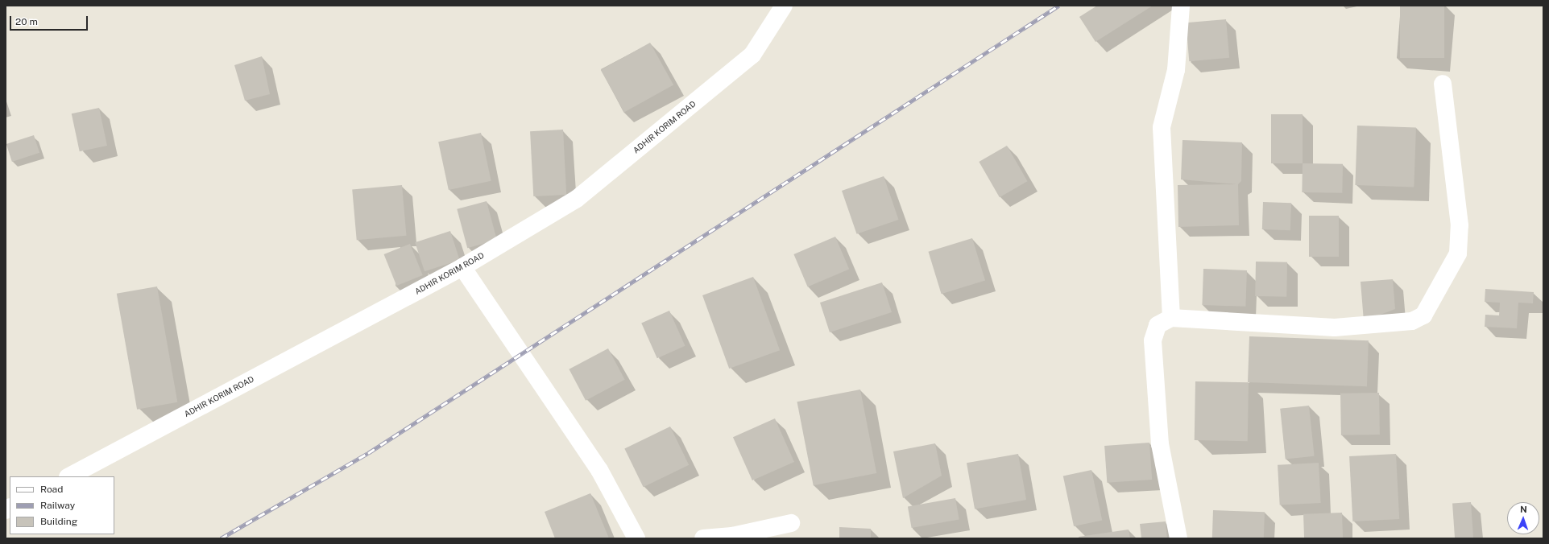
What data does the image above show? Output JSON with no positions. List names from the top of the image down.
{
  "streets": {
    "street": ["ADHIR KORIM ROAD"]
  },
  "legend": ["Road", "Railway", "Building"],
  "scale_bar": "20 m",
  "north": "top"
}
